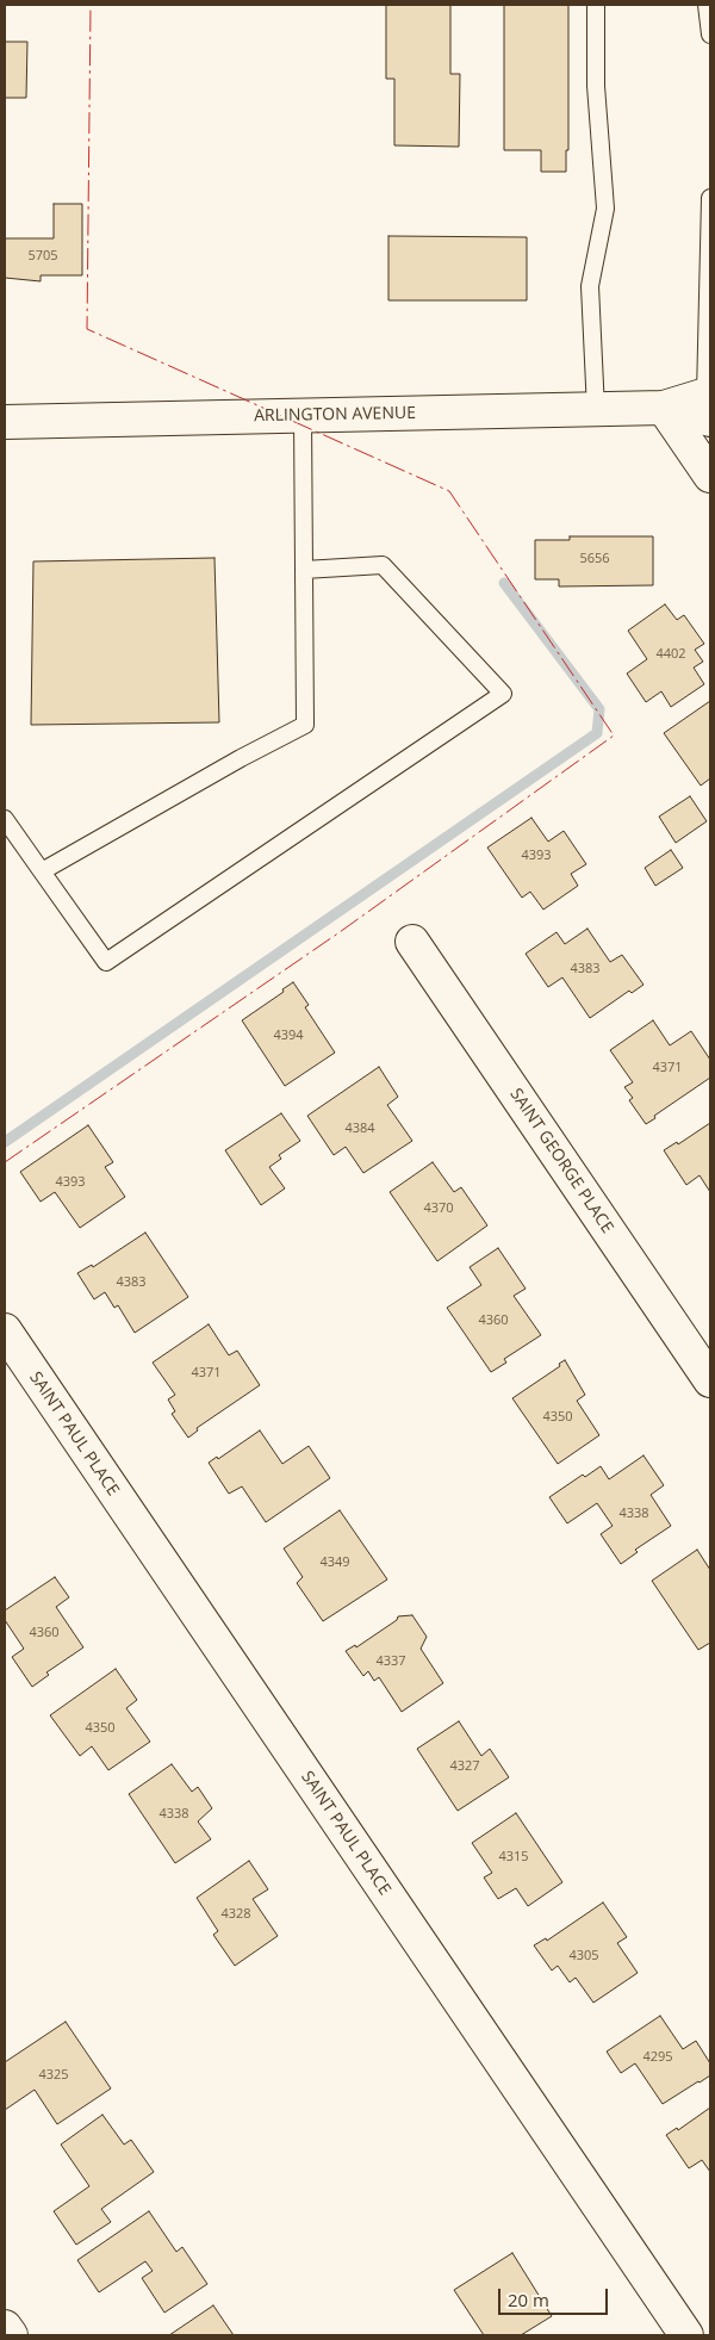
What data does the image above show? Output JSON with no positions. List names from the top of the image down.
{
  "streets": {
    "street": ["ARLINGTON AVENUE", "SAINT GEORGE PLACE", "SAINT PAUL PLACE"]
  },
  "house_numbers": [
    "5705",
    "5656",
    "4402",
    "4393",
    "4383",
    "4394",
    "4371",
    "4384",
    "4393",
    "4370",
    "4383",
    "4360",
    "4371",
    "4350",
    "4338",
    "4349",
    "4360",
    "4337",
    "4350",
    "4327",
    "4338",
    "4315",
    "4328",
    "4305",
    "4295",
    "4325"
  ],
  "scale_bar": "20 m"
}
